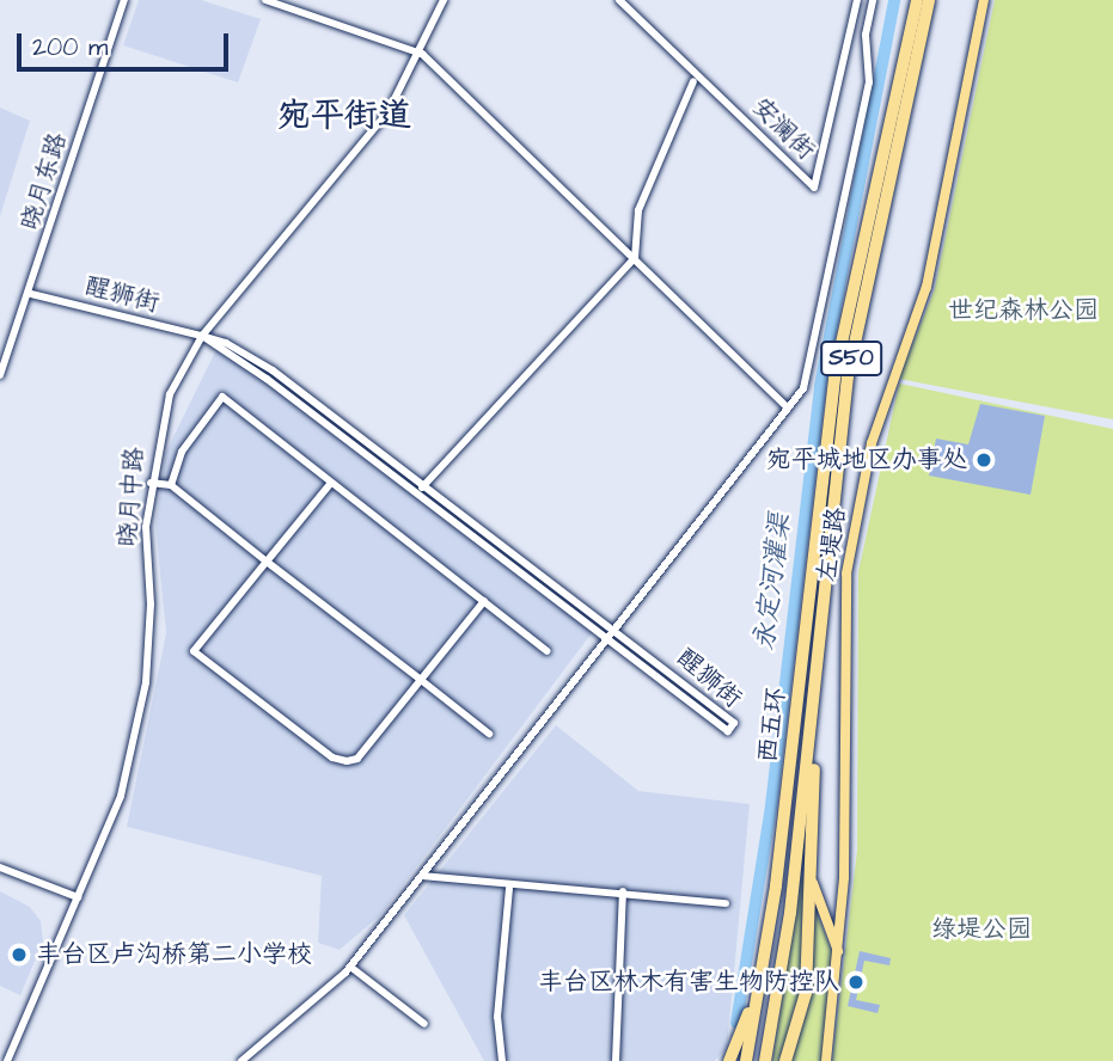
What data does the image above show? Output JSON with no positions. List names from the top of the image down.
{
  "streets": {
    "highway": ["S50", "西五环"],
    "main road": ["左堤路"],
    "street": [
      "安澜街",
      "晓月东路",
      "醒狮街",
      "晓月中路"
    ]
  },
  "crossings": [
    ["晓月东路", "醒狮街"],
    ["醒狮街", "晓月中路"]
  ],
  "districts": ["宛平街道"],
  "water": ["永定河灌渠"],
  "parks": ["世纪森林公园", "绿堤公园"],
  "places": ["宛平城地区办事处", "丰台区卢沟桥第二小学校", "丰台区林木有害生物防控队"],
  "scale_bar": "200 m"
}
